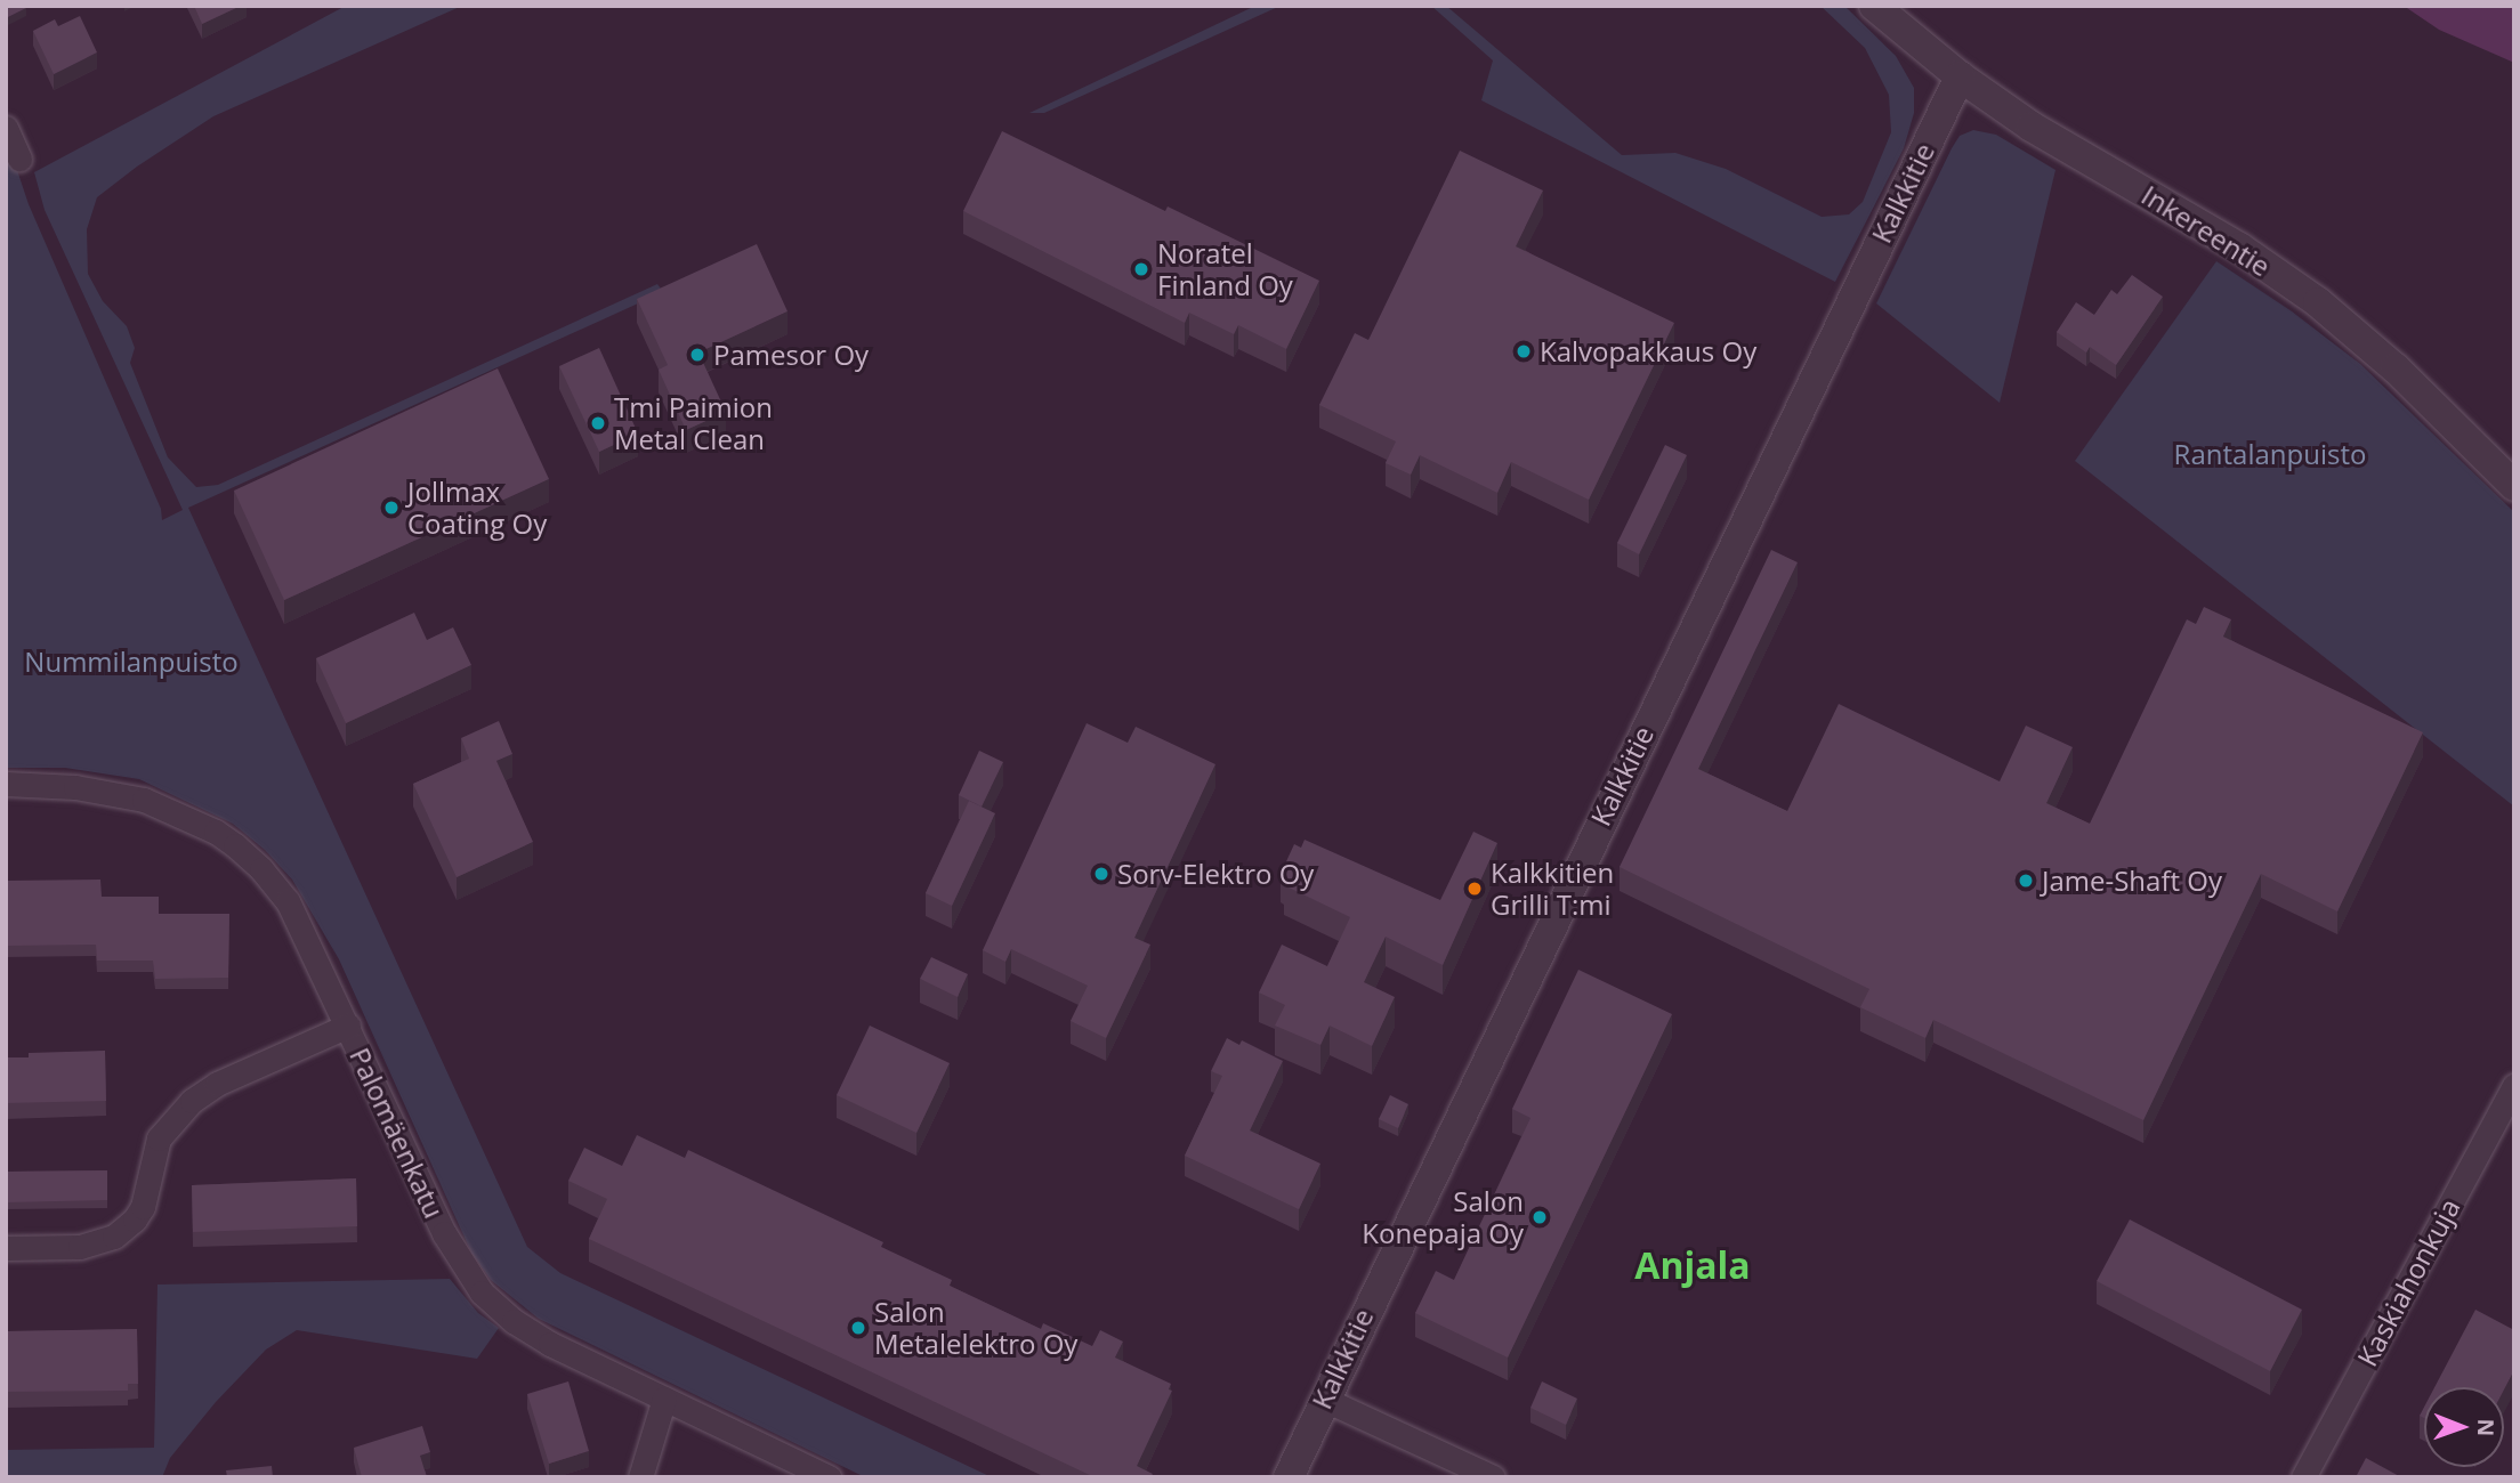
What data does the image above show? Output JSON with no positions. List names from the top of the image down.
{
  "streets": {
    "street": [
      "Kalkkitie",
      "Inkereentie",
      "Palomäenkatu",
      "Kaskiahonkuja"
    ]
  },
  "crossings": [
    ["Kalkkitie", "Inkereentie"]
  ],
  "districts": ["Anjala"],
  "parks": ["Rantalanpuisto", "Nummilanpuisto"],
  "places": [
    "Noratel Finland Oy",
    "Kalvopakkaus Oy",
    "Pamesor Oy",
    "Tmi Paimion Metal Clean",
    "Jollmax Coating Oy",
    "Sorv-Elektro Oy",
    "Jame-Shaft Oy",
    "Kalkkitien Grilli T:mi",
    "Salon Konepaja Oy",
    "Salon Metalelektro Oy"
  ],
  "north": "right"
}
